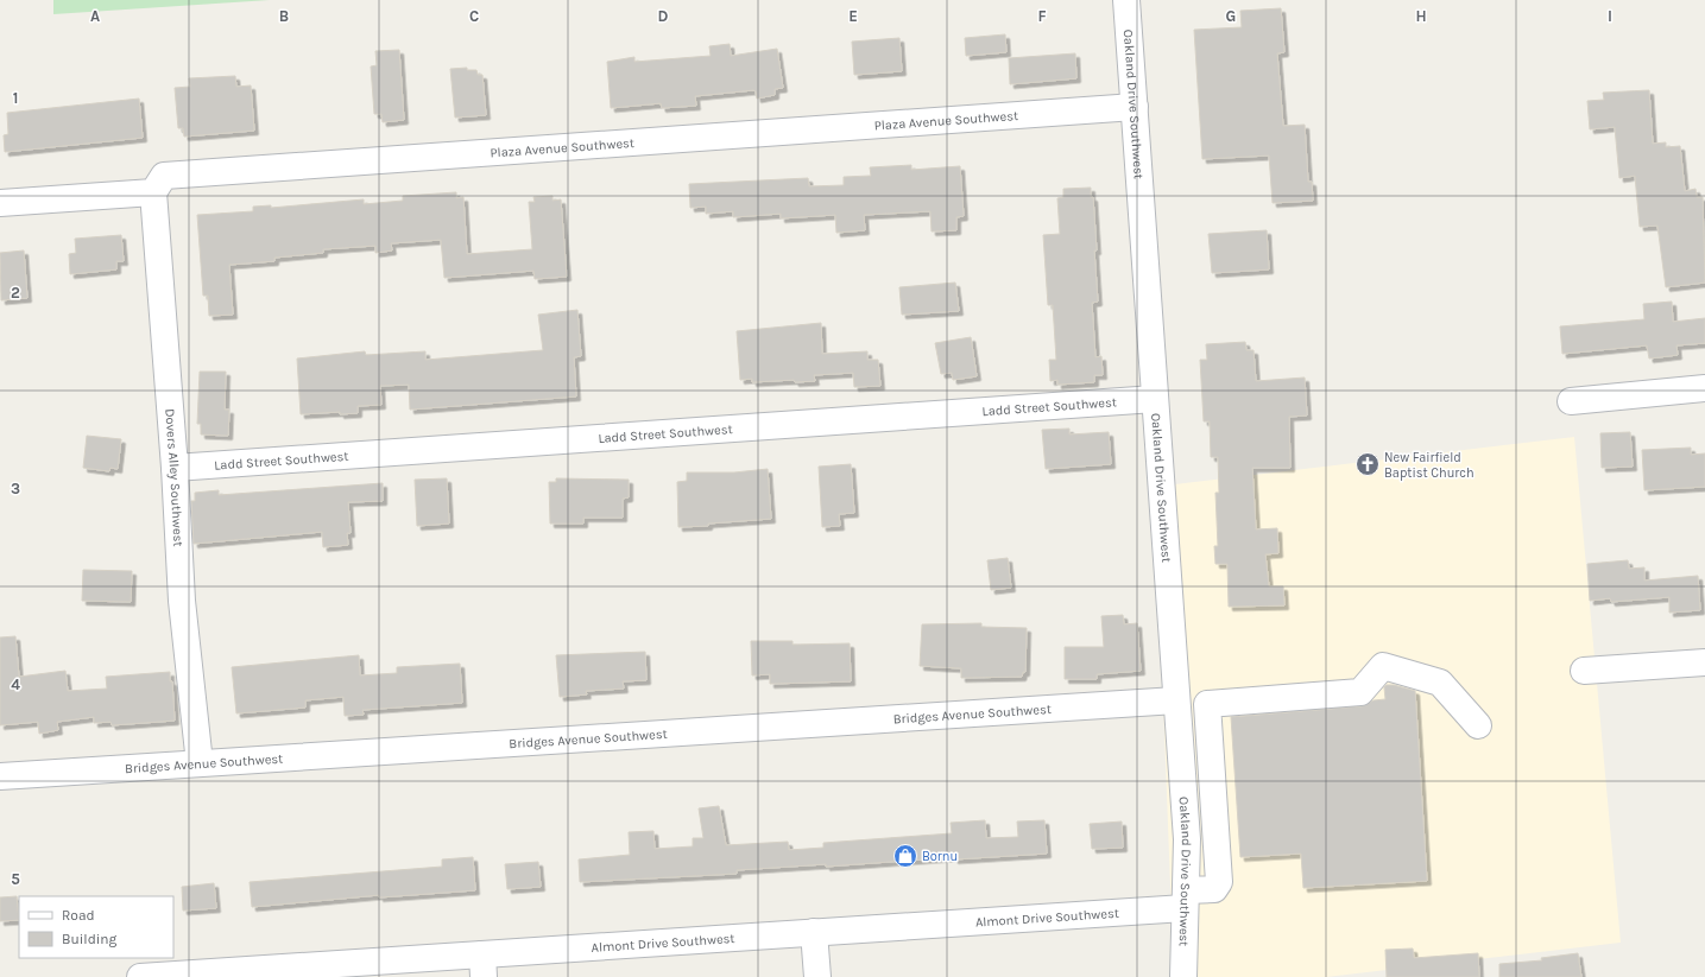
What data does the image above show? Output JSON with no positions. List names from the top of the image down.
{
  "streets": {
    "street": [
      "Oakland Drive Southwest",
      "Plaza Avenue Southwest",
      "Ladd Street Southwest",
      "Dovers Alley Southwest",
      "Bridges Avenue Southwest",
      "Almont Drive Southwest"
    ]
  },
  "crossings": [
    ["Oakland Drive Southwest", "Plaza Avenue Southwest"],
    ["Oakland Drive Southwest", "Ladd Street Southwest"],
    ["Oakland Drive Southwest", "Bridges Avenue Southwest"],
    ["Oakland Drive Southwest", "Almont Drive Southwest"],
    ["Plaza Avenue Southwest", "Dovers Alley Southwest"],
    ["Ladd Street Southwest", "Dovers Alley Southwest"],
    ["Dovers Alley Southwest", "Bridges Avenue Southwest"]
  ],
  "places": {
    "church": ["New Fairfield Baptist Church"],
    "shop": ["Bornu"]
  },
  "legend": ["Road", "Building"],
  "grid": {
    "columns": [
      "A",
      "B",
      "C",
      "D",
      "E",
      "F",
      "G",
      "H",
      "I"
    ],
    "rows": [
      "1",
      "2",
      "3",
      "4",
      "5"
    ]
  }
}
